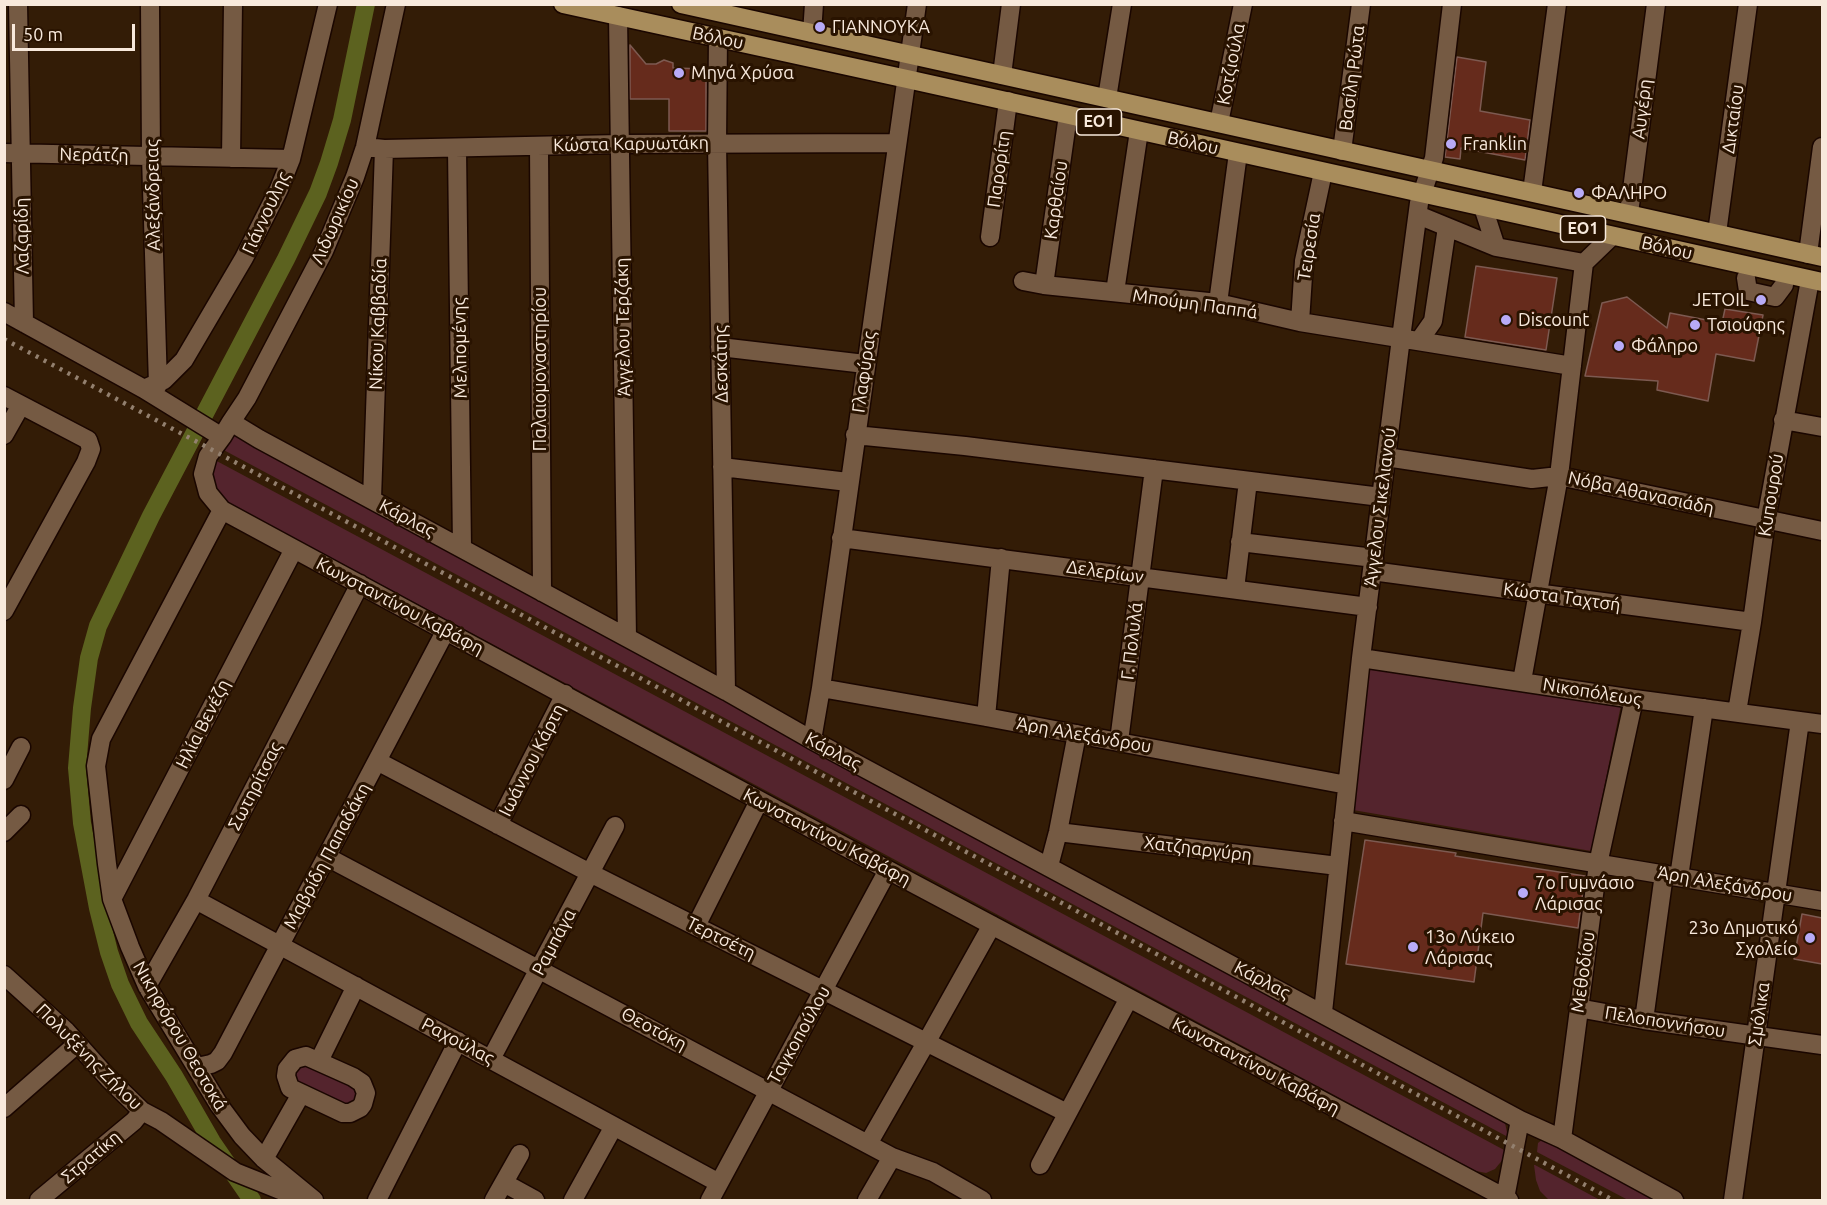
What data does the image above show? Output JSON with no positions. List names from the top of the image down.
{
  "streets": {
    "main road": ["Βόλου", "ΕΟ1"],
    "street": [
      "Κοτζιούλα",
      "Βασίλη Ρώτα",
      "Αυγέρη",
      "Δικταίου",
      "Κώστα Καρυωτάκη",
      "Νεράτζη",
      "Παρορίτη",
      "Αλεξάνδρειας",
      "Καρθαίου",
      "Γιάννουλης",
      "Λιδωρικίου",
      "Λαζαρίδη",
      "Τειρεσία",
      "Μπούμη Παππά",
      "Νίκου Καββαδία",
      "Άγγελου Τερζάκη",
      "Μελπομένης",
      "Δεσκάτης",
      "Παλαιομοναστηρίου",
      "Γλαφύρας",
      "Νόβα Αθανασιάδη",
      "Κυπουρού",
      "Άγγελου Σικελιανού",
      "Κάρλας",
      "Δελερίων",
      "Κώστα Ταχτσή",
      "Κωνσταντίνου Καβάφη",
      "Γ. Πολυλά",
      "Νικοπόλεως",
      "Ηλία Βενέζη",
      "Άρη Αλεξάνδρου",
      "Ιωάννου Κάρτη",
      "Σωτηρίτσας",
      "Χατζηαργύρη",
      "Μαβρίδη Παπαδάκη",
      "Τερτσέτη",
      "Ραμπάγα",
      "Μεθοδίου",
      "Σμόλικα",
      "Πελοποννήσου",
      "Θεοτόκη",
      "Ταγκοπούλου",
      "Νικηφόρου Θεοτοκά",
      "Ραχούλας",
      "Πολυξένης Ζήλου",
      "Στρατίκη"
    ]
  },
  "crossings": [
    ["Βόλου", "Κοτζιούλα"],
    ["Βόλου", "Βασίλη Ρώτα"],
    ["Βόλου", "Αυγέρη"],
    ["Βόλου", "Δικταίου"],
    ["Βόλου", "Παρορίτη"],
    ["Βόλου", "Καρθαίου"],
    ["Βόλου", "Τειρεσία"],
    ["Βόλου", "Άγγελου Τερζάκη"],
    ["Βόλου", "Δεσκάτης"],
    ["Βόλου", "Γλαφύρας"],
    ["Βόλου", "Κυπουρού"],
    ["Βόλου", "Άγγελου Σικελιανού"],
    ["Κώστα Καρυωτάκη", "Λιδωρικίου"],
    ["Κώστα Καρυωτάκη", "Νίκου Καββαδία"],
    ["Κώστα Καρυωτάκη", "Άγγελου Τερζάκη"],
    ["Κώστα Καρυωτάκη", "Μελπομένης"],
    ["Κώστα Καρυωτάκη", "Δεσκάτης"],
    ["Κώστα Καρυωτάκη", "Παλαιομοναστηρίου"],
    ["Κώστα Καρυωτάκη", "Γλαφύρας"],
    ["Νεράτζη", "Αλεξάνδρειας"],
    ["Νεράτζη", "Γιάννουλης"],
    ["Νεράτζη", "Λαζαρίδη"],
    ["Αλεξάνδρειας", "Γιάννουλης"],
    ["Αλεξάνδρειας", "Κάρλας"],
    ["Καρθαίου", "Μπούμη Παππά"],
    ["Γιάννουλης", "Κάρλας"],
    ["Λιδωρικίου", "Κάρλας"],
    ["Λιδωρικίου", "Κωνσταντίνου Καβάφη"],
    ["Λαζαρίδη", "Κάρλας"],
    ["Τειρεσία", "Μπούμη Παππά"],
    ["Μπούμη Παππά", "Άγγελου Σικελιανού"],
    ["Νίκου Καββαδία", "Κάρλας"],
    ["Άγγελου Τερζάκη", "Κάρλας"],
    ["Μελπομένης", "Κάρλας"],
    ["Δεσκάτης", "Κάρλας"],
    ["Παλαιομοναστηρίου", "Κάρλας"],
    ["Γλαφύρας", "Κάρλας"],
    ["Γλαφύρας", "Δελερίων"],
    ["Γλαφύρας", "Άρη Αλεξάνδρου"],
    ["Νόβα Αθανασιάδη", "Κυπουρού"],
    ["Νόβα Αθανασιάδη", "Άγγελου Σικελιανού"],
    ["Κυπουρού", "Κώστα Ταχτσή"],
    ["Κυπουρού", "Νικοπόλεως"],
    ["Άγγελου Σικελιανού", "Κάρλας"],
    ["Άγγελου Σικελιανού", "Δελερίων"],
    ["Άγγελου Σικελιανού", "Κώστα Ταχτσή"],
    ["Άγγελου Σικελιανού", "Νικοπόλεως"],
    ["Άγγελου Σικελιανού", "Άρη Αλεξάνδρου"],
    ["Άγγελου Σικελιανού", "Χατζηαργύρη"],
    ["Κάρλας", "Κωνσταντίνου Καβάφη"],
    ["Κάρλας", "Μεθοδίου"],
    ["Δελερίων", "Γ. Πολυλά"],
    ["Κωνσταντίνου Καβάφη", "Ηλία Βενέζη"],
    ["Κωνσταντίνου Καβάφη", "Ιωάννου Κάρτη"],
    ["Κωνσταντίνου Καβάφη", "Σωτηρίτσας"],
    ["Κωνσταντίνου Καβάφη", "Μαβρίδη Παπαδάκη"],
    ["Κωνσταντίνου Καβάφη", "Ταγκοπούλου"],
    ["Κωνσταντίνου Καβάφη", "Νικηφόρου Θεοτοκά"],
    ["Γ. Πολυλά", "Άρη Αλεξάνδρου"],
    ["Νικοπόλεως", "Μεθοδίου"],
    ["Νικοπόλεως", "Σμόλικα"],
    ["Ηλία Βενέζη", "Νικηφόρου Θεοτοκά"],
    ["Άρη Αλεξάνδρου", "Μεθοδίου"],
    ["Άρη Αλεξάνδρου", "Σμόλικα"],
    ["Ιωάννου Κάρτη", "Τερτσέτη"],
    ["Σωτηρίτσας", "Νικηφόρου Θεοτοκά"],
    ["Σωτηρίτσας", "Ραχούλας"],
    ["Μαβρίδη Παπαδάκη", "Τερτσέτη"],
    ["Μαβρίδη Παπαδάκη", "Θεοτόκη"],
    ["Μαβρίδη Παπαδάκη", "Νικηφόρου Θεοτοκά"],
    ["Μαβρίδη Παπαδάκη", "Ραχούλας"],
    ["Τερτσέτη", "Ραμπάγα"],
    ["Τερτσέτη", "Ταγκοπούλου"],
    ["Ραμπάγα", "Θεοτόκη"],
    ["Ραμπάγα", "Ραχούλας"],
    ["Μεθοδίου", "Πελοποννήσου"],
    ["Σμόλικα", "Πελοποννήσου"],
    ["Θεοτόκη", "Ταγκοπούλου"],
    ["Ταγκοπούλου", "Ραχούλας"],
    ["Πολυξένης Ζήλου", "Στρατίκη"]
  ],
  "places": [
    "ΓΙΑΝΝΟΥΚΑ",
    "Μηνά Χρύσα",
    "Franklin",
    "ΦΑΛΗΡΟ",
    "JETOIL",
    "Discount",
    "Τσιούφης",
    "Φάληρο",
    "7ο Γυμνάσιο Λάρισας",
    "23ο Δημοτικό Σχολείο",
    "13ο Λύκειο Λάρισας"
  ],
  "scale_bar": "50 m"
}
